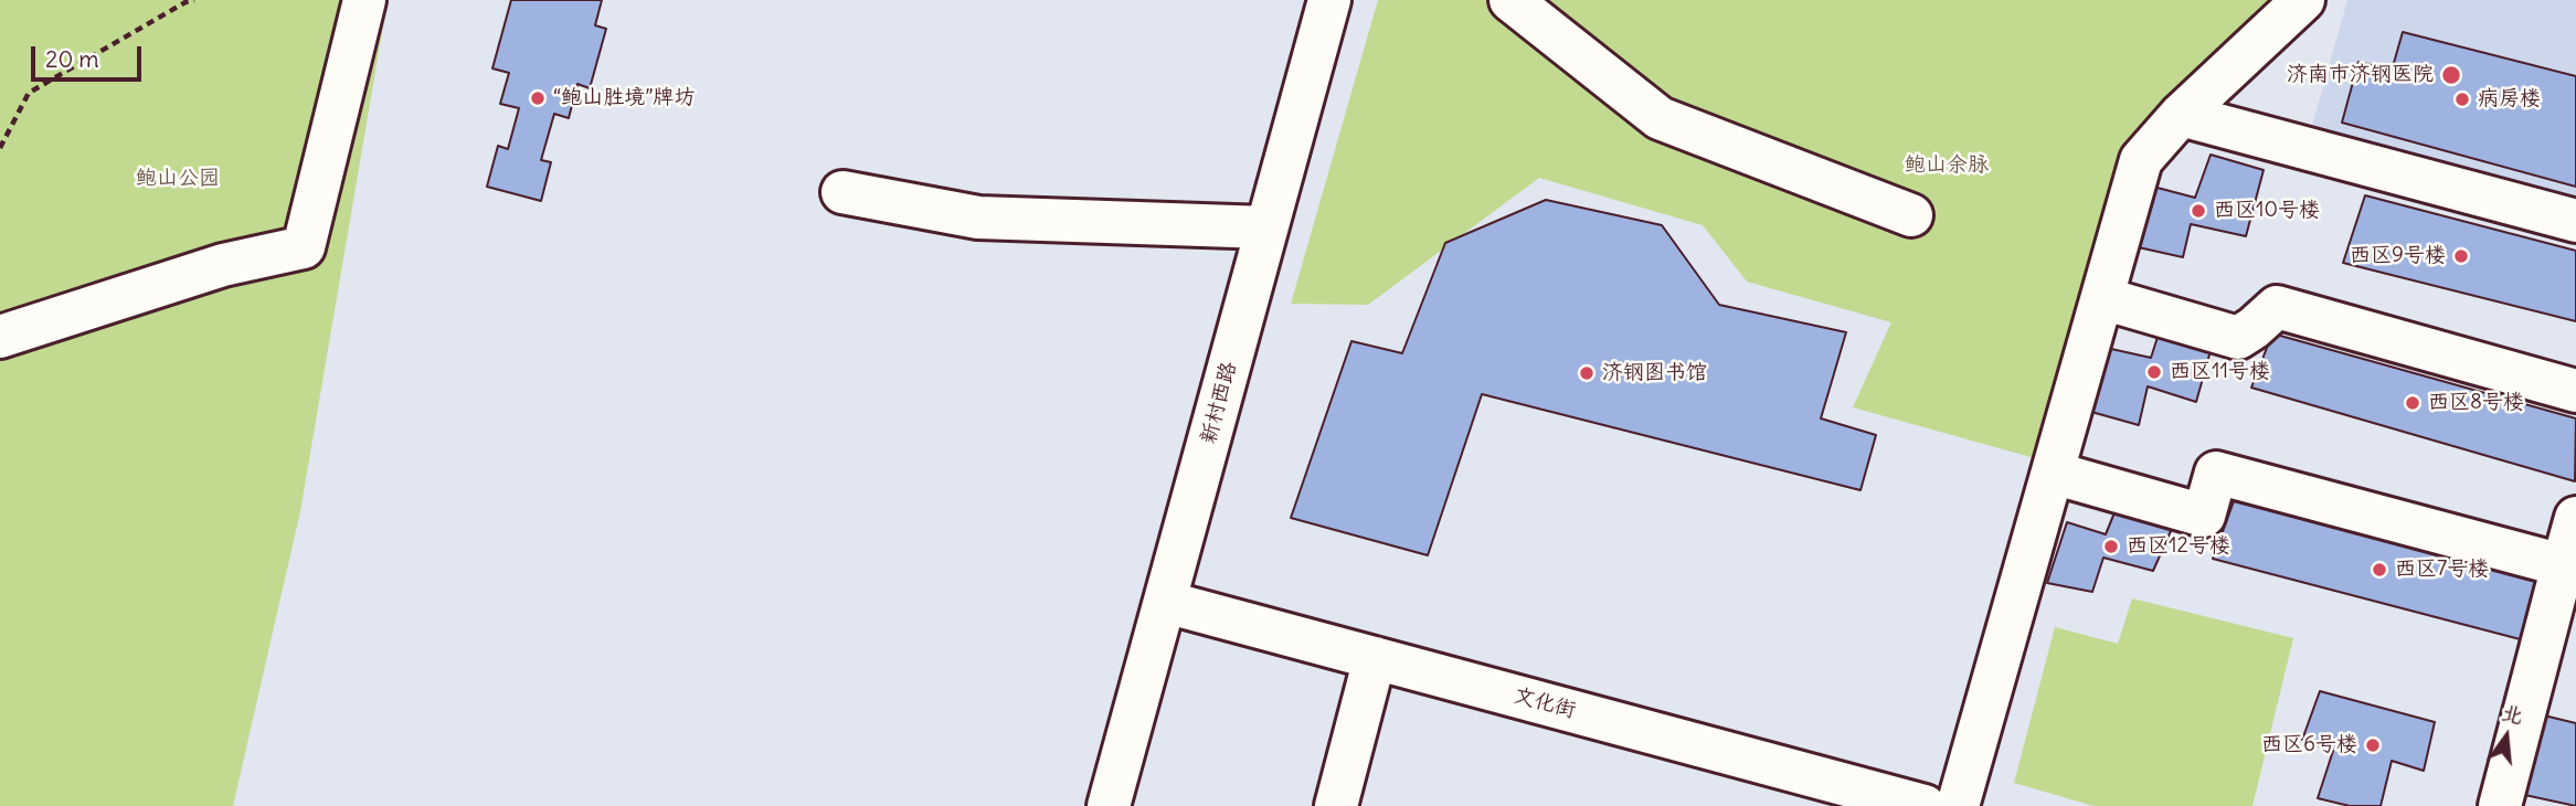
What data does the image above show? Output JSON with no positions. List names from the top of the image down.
{
  "streets": {
    "street": ["新村西路", "文化街"]
  },
  "crossings": [
    ["新村西路", "文化街"]
  ],
  "parks": ["鲍山余脉", "鲍山公园"],
  "places": [
    "济南市济钢医院",
    "“鲍山胜境”牌坊",
    "病房楼",
    "西区10号楼",
    "西区9号楼",
    "西区11号楼",
    "济钢图书馆",
    "西区8号楼",
    "西区12号楼",
    "西区7号楼",
    "西区6号楼"
  ],
  "scale_bar": "20 m",
  "north": "top"
}
